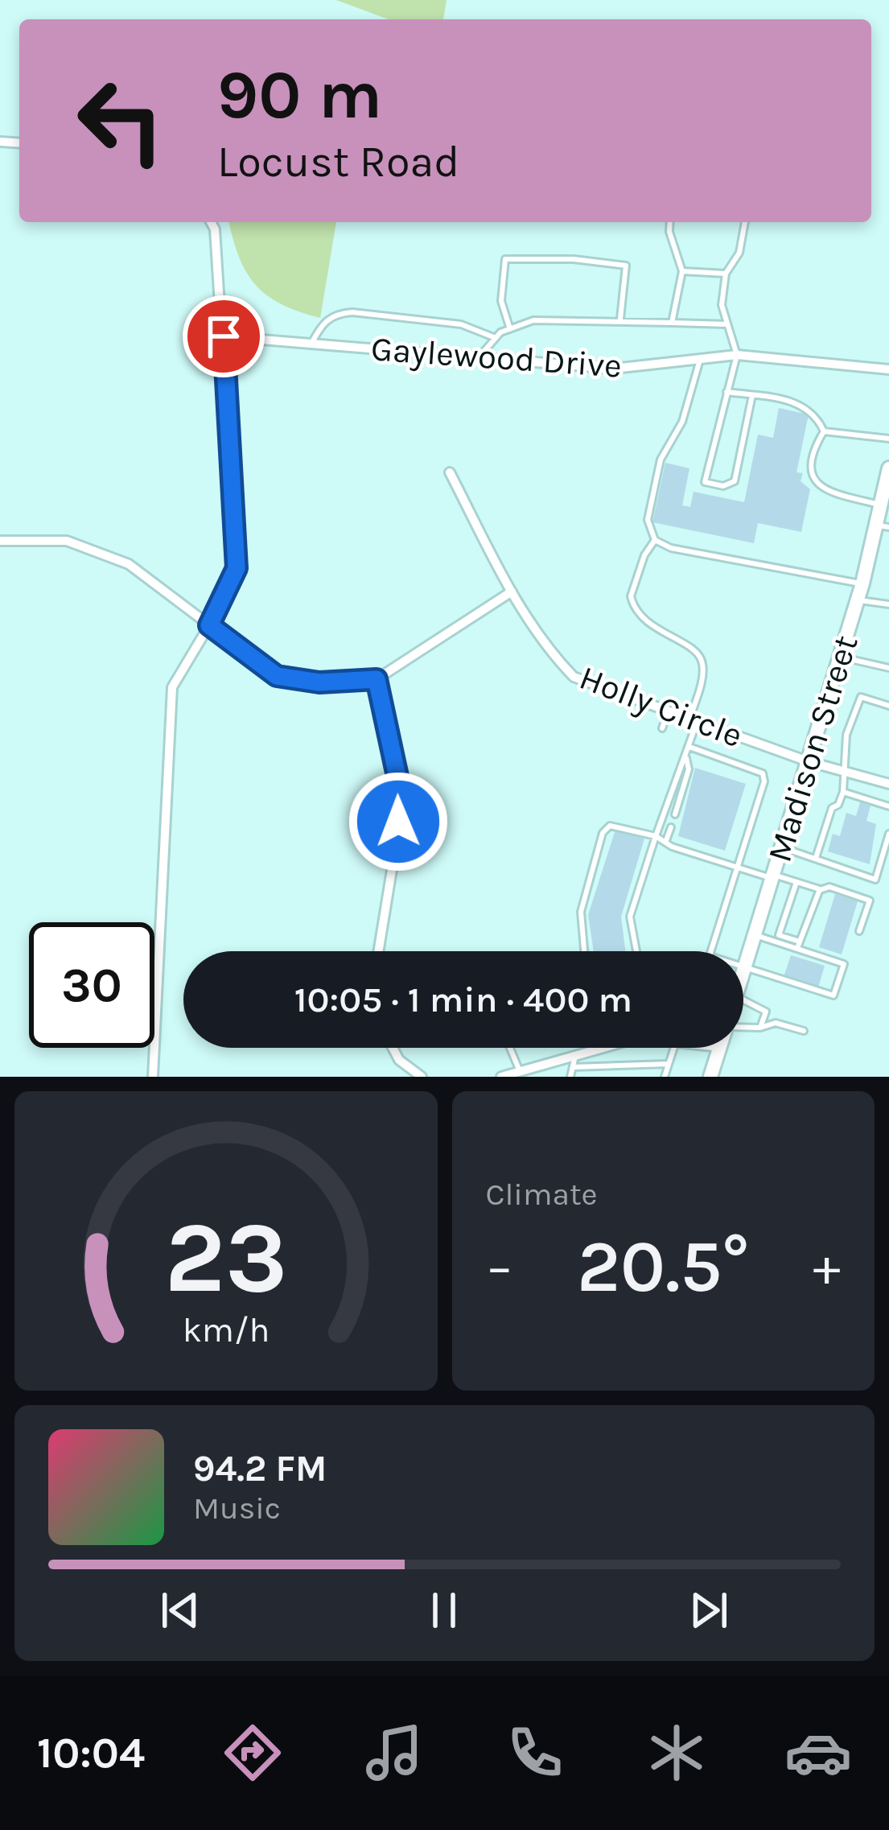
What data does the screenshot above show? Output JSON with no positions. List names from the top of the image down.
{
  "streets": {
    "main road": ["Madison Street"],
    "street": ["Gaylewood Drive", "Holly Circle"]
  },
  "crossings": [
    ["Holly Circle", "Madison Street"]
  ],
  "page": {
    "turn": ["90 m", "Locust Road"],
    "limit": "30",
    "trip": "10:05 · 1 min · 400 m",
    "tile": "Climate",
    "heat": ["−", "20.5°", "+"],
    "song": ["94.2 FM", "Music"],
    "tabs": "10:04",
    "gauge": ["23", "km/h"]
  }
}
